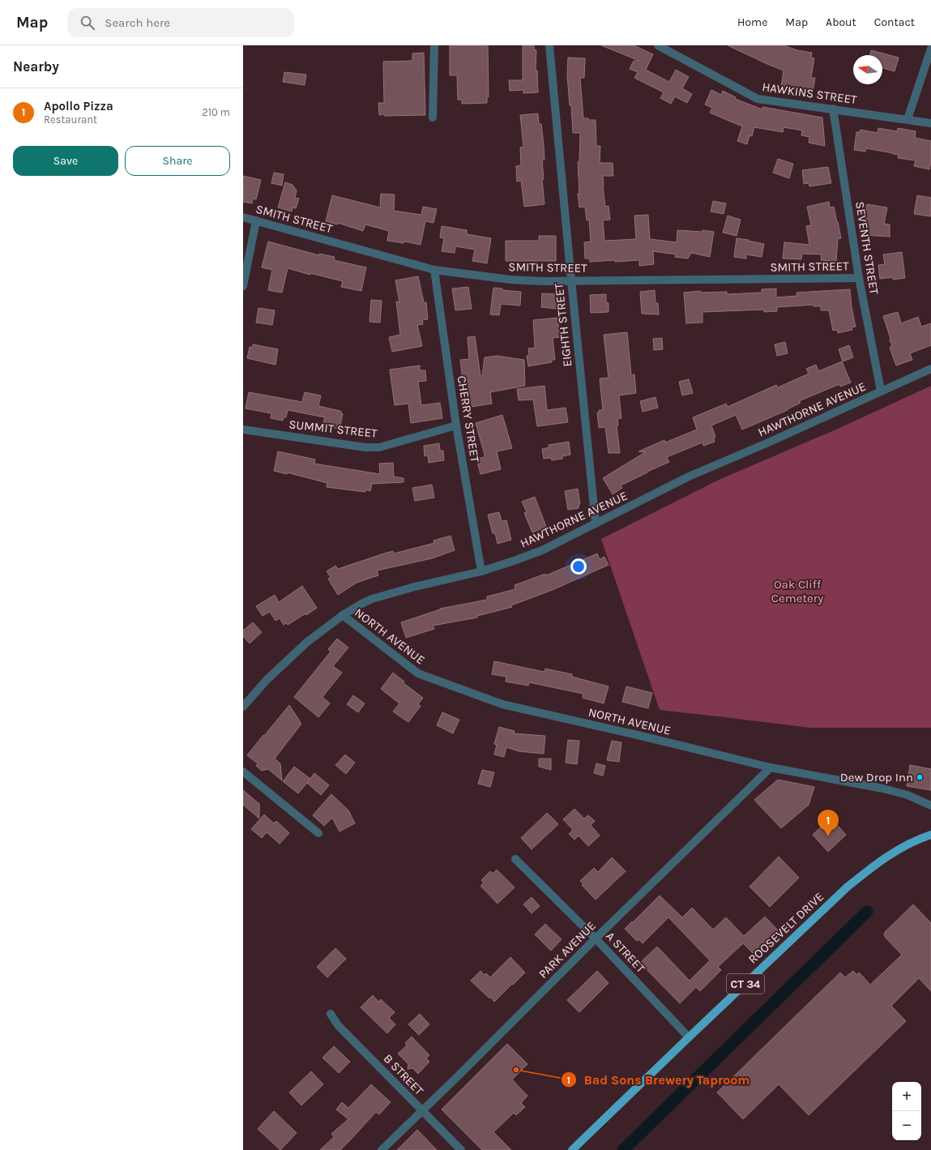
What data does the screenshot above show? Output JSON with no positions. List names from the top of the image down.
{
  "streets": {
    "main road": ["ROOSEVELT DRIVE", "CT 34"],
    "street": [
      "HAWKINS STREET",
      "SMITH STREET",
      "SEVENTH STREET",
      "EIGHTH STREET",
      "HAWTHORNE AVENUE",
      "CHERRY STREET",
      "SUMMIT STREET",
      "NORTH AVENUE",
      "PARK AVENUE",
      "A STREET",
      "B STREET"
    ]
  },
  "crossings": [
    ["HAWKINS STREET", "SEVENTH STREET"],
    ["SMITH STREET", "SEVENTH STREET"],
    ["SMITH STREET", "EIGHTH STREET"],
    ["SMITH STREET", "CHERRY STREET"],
    ["SEVENTH STREET", "HAWTHORNE AVENUE"],
    ["EIGHTH STREET", "HAWTHORNE AVENUE"],
    ["HAWTHORNE AVENUE", "CHERRY STREET"],
    ["HAWTHORNE AVENUE", "NORTH AVENUE"],
    ["CHERRY STREET", "SUMMIT STREET"],
    ["NORTH AVENUE", "PARK AVENUE"],
    ["ROOSEVELT DRIVE", "A STREET"],
    ["PARK AVENUE", "A STREET"],
    ["PARK AVENUE", "B STREET"]
  ],
  "parks": ["Oak Cliff Cemetery"],
  "places": ["Dew Drop Inn", "Bad Sons Brewery Taproom"],
  "north": "left",
  "page": {
    "header": "Map",
    "search": "Search here",
    "nav": [
      "Home",
      "Map",
      "About",
      "Contact"
    ],
    "heading": "Nearby",
    "list": [
      {
        "mark": "1",
        "name": "Apollo Pizza",
        "note": "Restaurant",
        "value": "210 m"
      }
    ],
    "buttons": ["Save", "Share"],
    "pins": "1",
    "map_buttons": ["+", "−"]
  }
}
